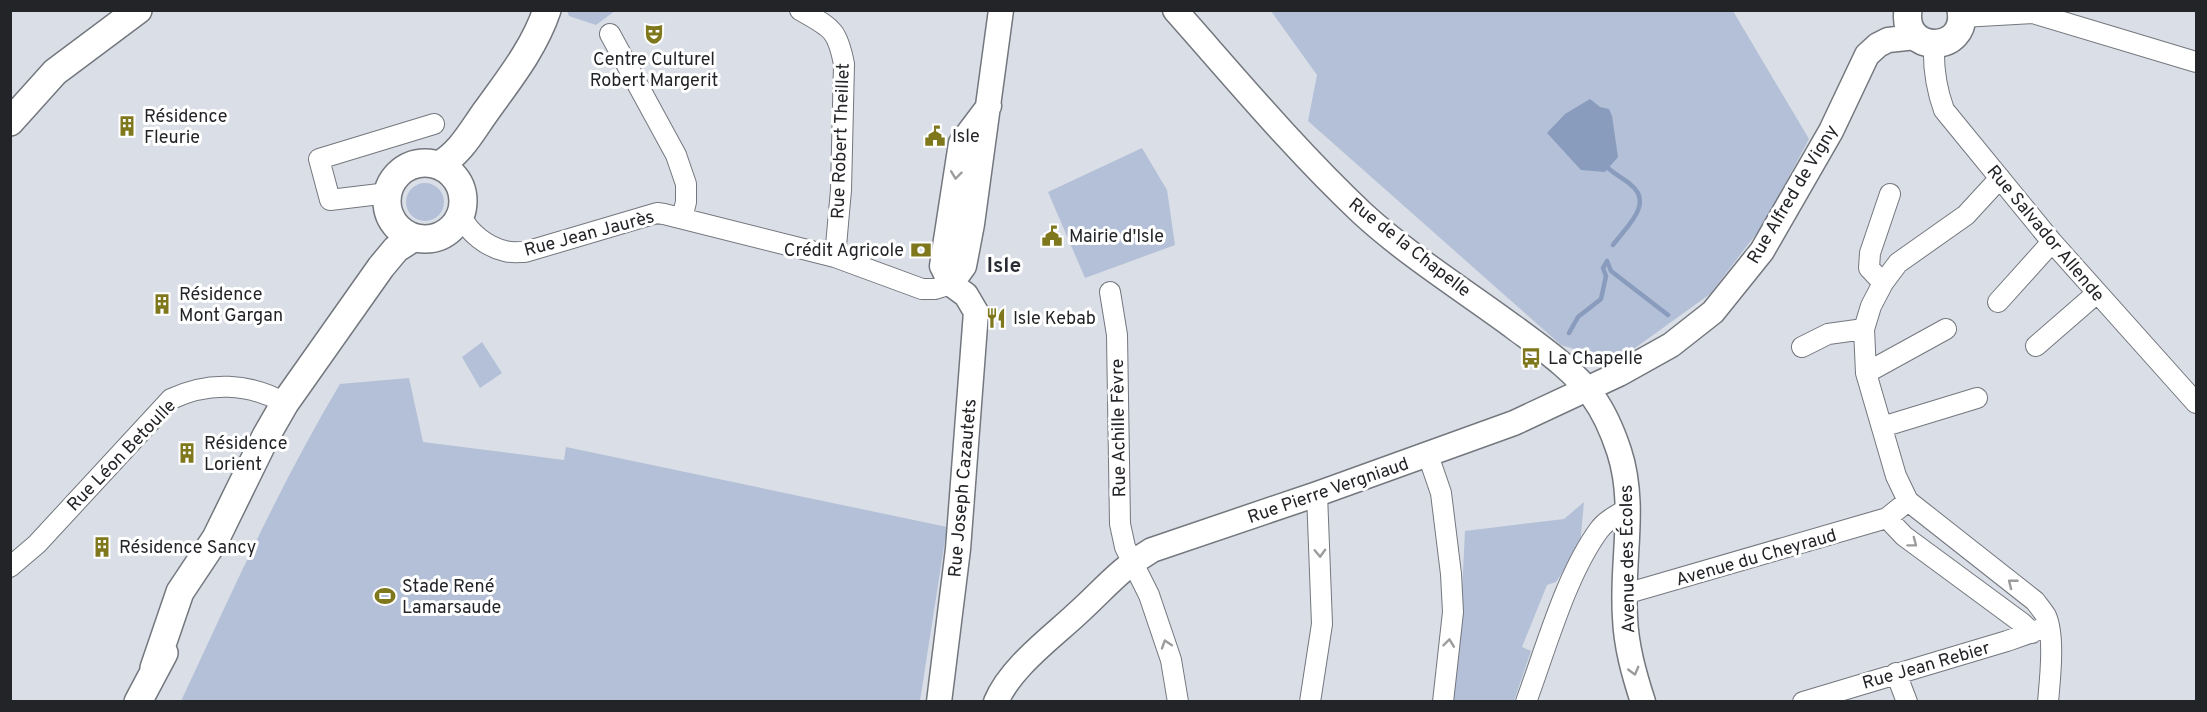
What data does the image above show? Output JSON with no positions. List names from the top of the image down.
{
  "streets": {
    "street": [
      "Rue Robert Theillet",
      "Rue Alfred de Vigny",
      "Rue Jean Jaurès",
      "Rue Salvador Allende",
      "Rue de la Chapelle",
      "Rue Achille Fèvre",
      "Rue Léon Betoulle",
      "Rue Joseph Cazautets",
      "Rue Pierre Vergniaud",
      "Avenue du Cheyraud",
      "Avenue des Écoles",
      "Rue Jean Rebier"
    ]
  },
  "crossings": [
    ["Rue Robert Theillet", "Rue Jean Jaurès"],
    ["Rue Alfred de Vigny", "Rue Salvador Allende"],
    ["Rue Alfred de Vigny", "Rue de la Chapelle"],
    ["Rue Alfred de Vigny", "Rue Pierre Vergniaud"],
    ["Rue Alfred de Vigny", "Avenue des Écoles"],
    ["Rue Jean Jaurès", "Rue Joseph Cazautets"],
    ["Rue de la Chapelle", "Rue Pierre Vergniaud"],
    ["Rue de la Chapelle", "Avenue des Écoles"],
    ["Rue Achille Fèvre", "Rue Pierre Vergniaud"],
    ["Rue Pierre Vergniaud", "Avenue des Écoles"],
    ["Avenue du Cheyraud", "Avenue des Écoles"]
  ],
  "districts": ["Isle"],
  "places": {
    "theatre": ["Centre Culturel Robert Margerit"],
    "building": [
      "Résidence Fleurie",
      "Résidence Mont Gargan",
      "Résidence Lorient",
      "Résidence Sancy"
    ],
    "public building": ["Isle", "Mairie d'Isle"],
    "bank": ["Crédit Agricole"],
    "restaurant": ["Isle Kebab"],
    "bus stop": ["La Chapelle"],
    "sports": ["Stade René Lamarsaude"]
  }
}
